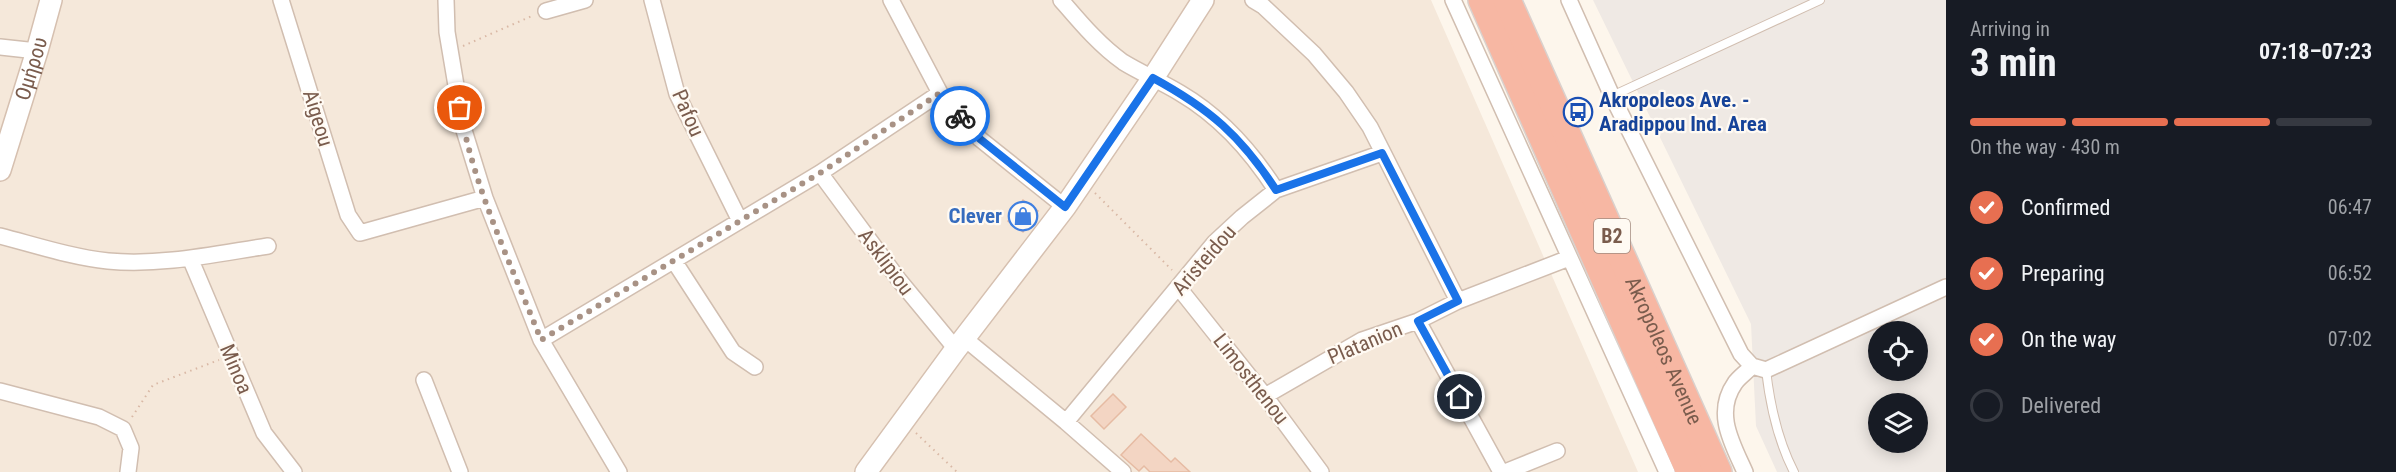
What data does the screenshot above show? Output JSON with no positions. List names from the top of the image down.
{
  "streets": {
    "highway": ["B2", "Akropoleos Avenue"],
    "main road": ["Ομήρου"],
    "street": [
      "Pafou",
      "Aigeou",
      "Aristeidou",
      "Asklipiou",
      "Platanion",
      "Minoa",
      "Limosthenou"
    ]
  },
  "crossings": [
    ["Aristeidou", "Asklipiou"],
    ["Aristeidou", "Limosthenou"],
    ["Platanion", "Limosthenou"]
  ],
  "places": {
    "bus stop": ["Akropoleos Ave. - Aradippou Ind. Area"],
    "shop": ["Clever"]
  },
  "page": {
    "heading": ["3 min", "Arriving in", "07:18–07:23"],
    "bar": "On the way · 430 m",
    "list": [
      ["Confirmed", "06:47"],
      ["Preparing", "06:52"],
      ["On the way", "07:02"],
      "Delivered"
    ]
  }
}
